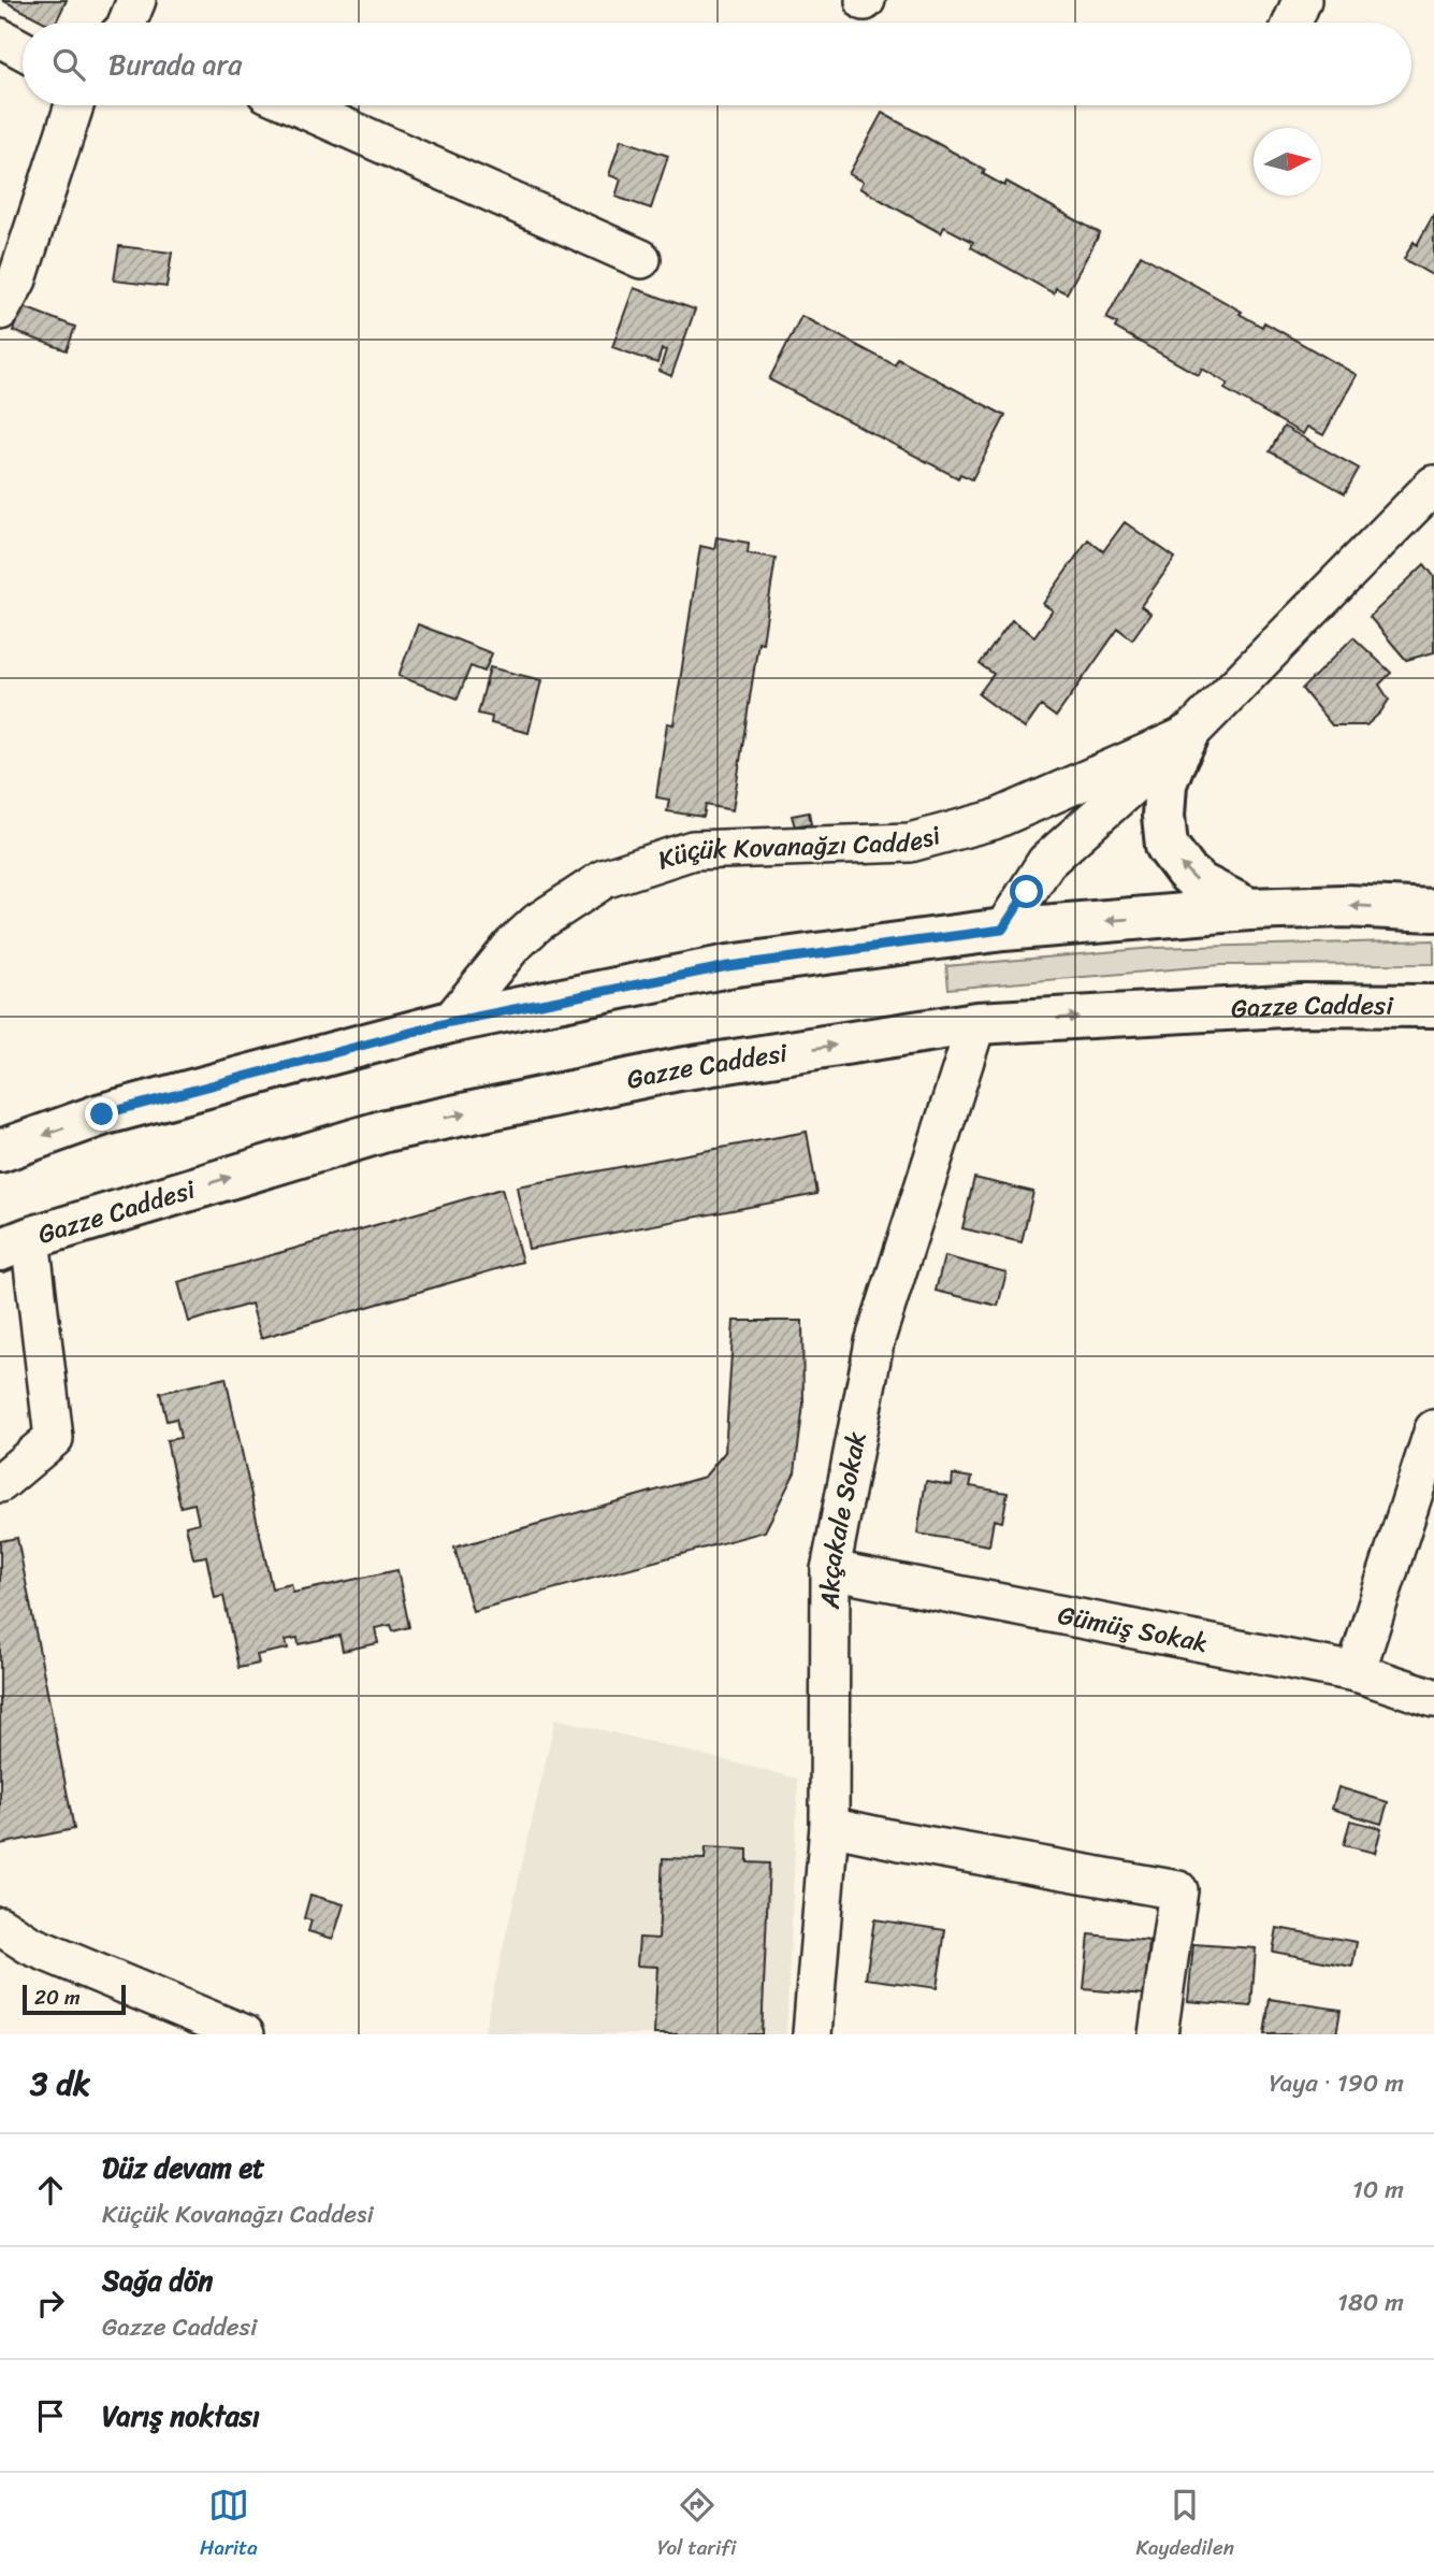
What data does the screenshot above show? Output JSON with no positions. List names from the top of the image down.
{
  "streets": {
    "main road": ["Gazze Caddesi"],
    "street": ["Küçük Kovanağzı Caddesi", "Akçakale Sokak", "Gümüş Sokak"]
  },
  "crossings": [
    ["Gazze Caddesi", "Akçakale Sokak"],
    ["Akçakale Sokak", "Gümüş Sokak"]
  ],
  "scale_bar": "20 m",
  "north": "right",
  "page": {
    "search": "Burada ara",
    "scale": "20 m",
    "heading": ["3 dk", "Yaya · 190 m"],
    "list": [
      ["Düz devam et", "Küçük Kovanağzı Caddesi", "10 m"],
      ["Sağa dön", "Gazze Caddesi", "180 m"],
      "Varış noktası"
    ],
    "nav": ["Harita", "Yol tarifi", "Kaydedilen"]
  }
}
